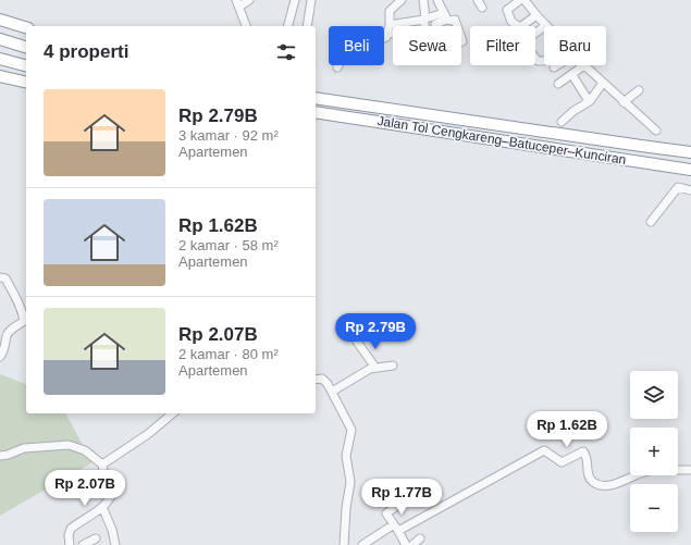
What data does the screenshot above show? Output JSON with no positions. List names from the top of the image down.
{
  "streets": {
    "highway": ["Jalan Tol Cengkareng–Batuceper–Kunciran"]
  },
  "page": {
    "chip": [
      "Beli",
      "Sewa",
      "Filter",
      "Baru"
    ],
    "heading": "4 properti",
    "list": [
      {
        "name": "Rp 2.79B",
        "note": "3 kamar · 92 m² · Apartemen"
      },
      {
        "name": "Rp 1.62B",
        "note": "2 kamar · 58 m² · Apartemen"
      },
      {
        "name": "Rp 2.07B",
        "note": "2 kamar · 80 m² · Apartemen"
      }
    ],
    "price": [
      "Rp 2.79B",
      "Rp 1.62B",
      "Rp 2.07B",
      "Rp 1.77B"
    ],
    "map_buttons": ["+", "−"]
  }
}
